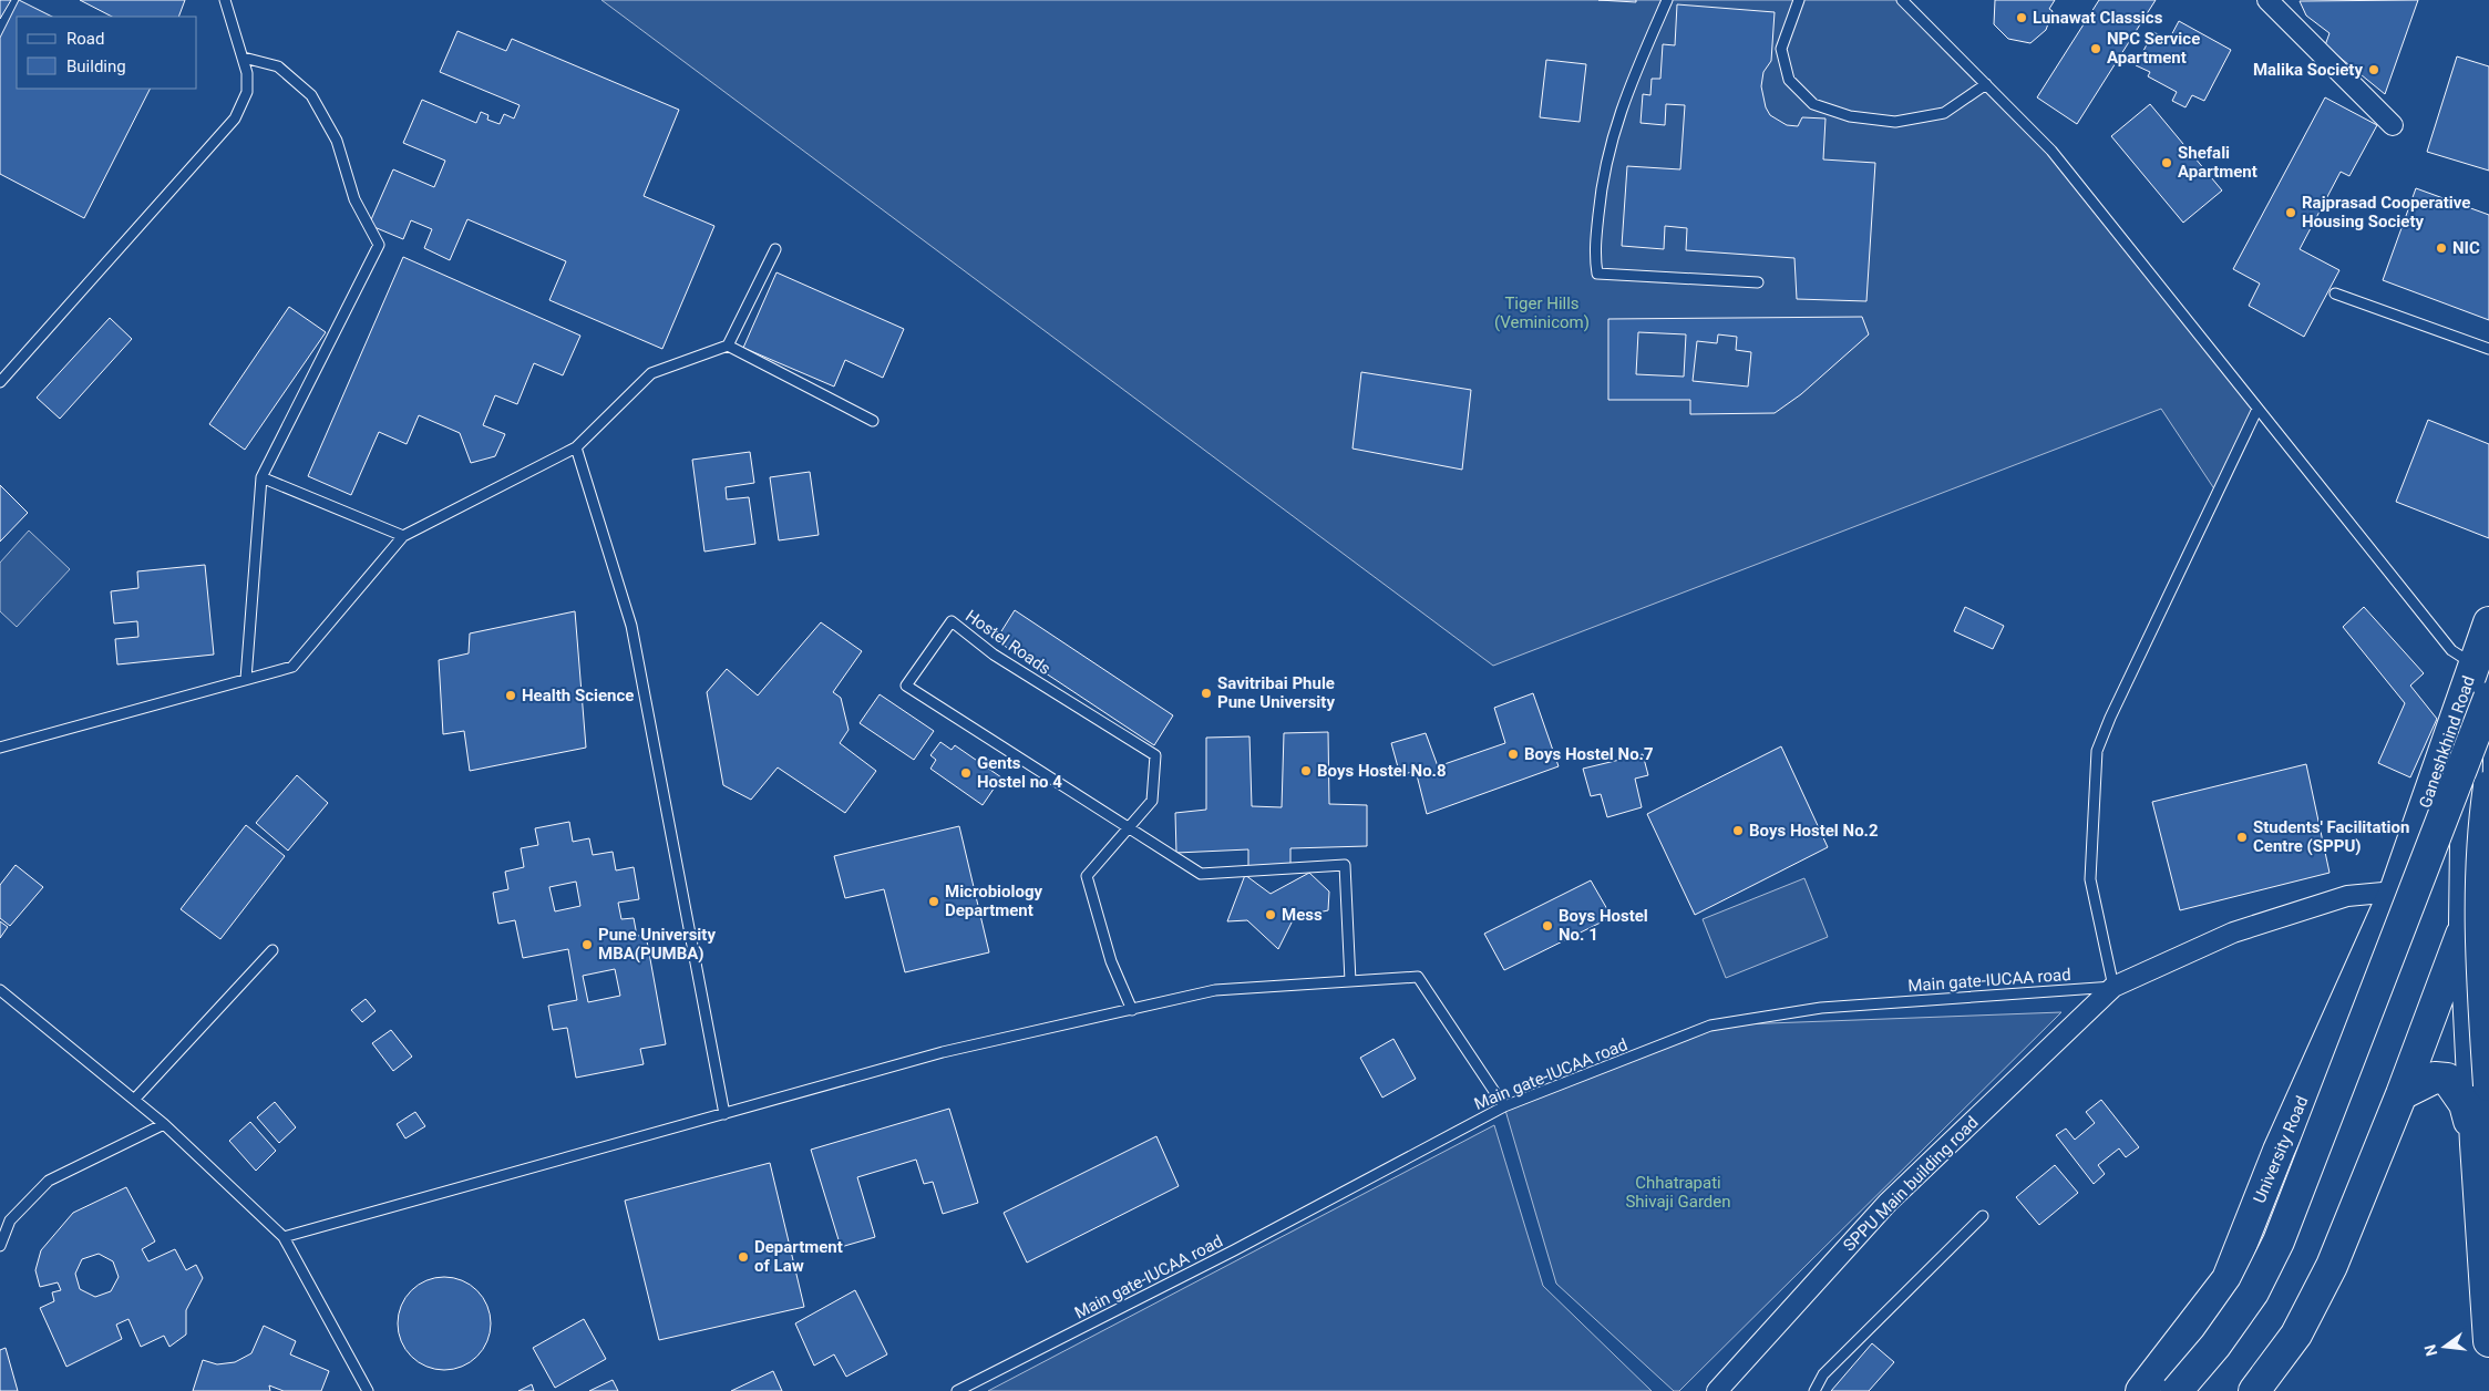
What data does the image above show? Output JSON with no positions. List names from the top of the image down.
{
  "streets": {
    "main road": ["Ganeshkhind Road", "University Road"],
    "street": ["SPPU Main building road"],
    "lane": ["Hostel Roads", "Main gate-IUCAA road"]
  },
  "crossings": [
    ["Ganeshkhind Road", "University Road"],
    ["Ganeshkhind Road", "SPPU Main building road"],
    ["Main gate-IUCAA road", "SPPU Main building road"],
    ["University Road", "SPPU Main building road"]
  ],
  "parks": ["Tiger Hills (Veminicom)", "Chhatrapati Shivaji Garden"],
  "places": [
    "Lunawat Classics",
    "NPC Service Apartment",
    "Malika Society",
    "Shefali Apartment",
    "Rajprasad Cooperative Housing Society",
    "NIC",
    "Savitribai Phule Pune University",
    "Health Science",
    "Boys Hostel No.7",
    "Boys Hostel No.8",
    "Gents Hostel no 4",
    "Boys Hostel No.2",
    "Students' Facilitation Centre (SPPU)",
    "Microbiology Department",
    "Mess",
    "Boys Hostel No. 1",
    "Pune University MBA(PUMBA)",
    "Department of Law"
  ],
  "legend": ["Road", "Building"],
  "north": "left"
}
